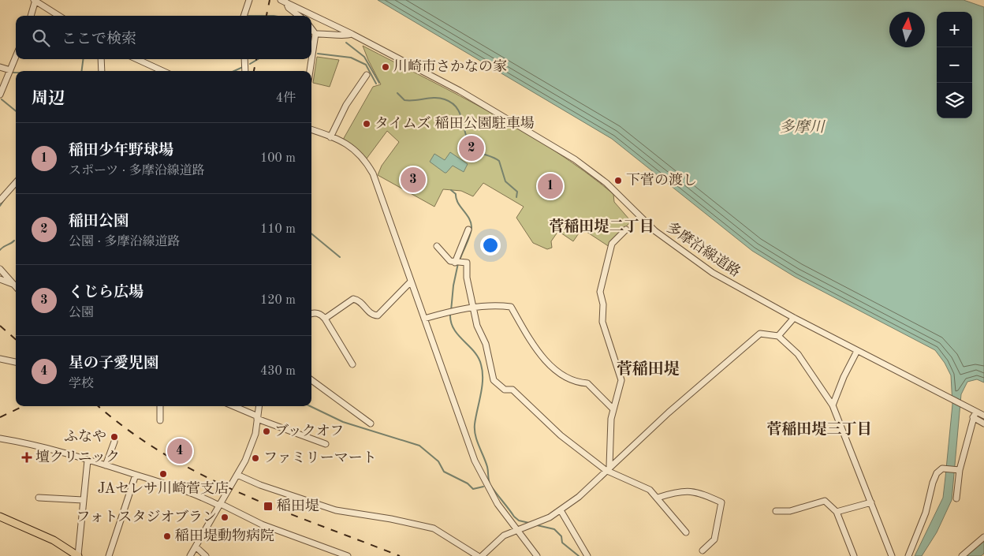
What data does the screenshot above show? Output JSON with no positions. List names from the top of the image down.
{
  "streets": {
    "street": ["多摩沿線道路"]
  },
  "districts": ["菅稲田堤二丁目", "菅稲田堤", "菅稲田堤三丁目"],
  "water": ["多摩川"],
  "places": {
    "other": [
      "川崎市さかなの家",
      "タイムズ 稲田公園駐車場",
      "下菅の渡し",
      "ブックオフ",
      "ふなや",
      "ファミリーマート",
      "JAセレサ川崎菅支店",
      "フォトスタジオブラン",
      "稲田堤動物病院"
    ],
    "health": ["壇クリニック"],
    "transit": ["稲田堤"]
  },
  "north": "top",
  "page": {
    "map_buttons": ["+", "−"],
    "search": "ここで検索",
    "heading": ["周辺", "4件"],
    "list": [
      {
        "mark": "1",
        "name": "稲田少年野球場",
        "note": "スポーツ · 多摩沿線道路",
        "value": "100 m"
      },
      {
        "mark": "2",
        "name": "稲田公園",
        "note": "公園 · 多摩沿線道路",
        "value": "110 m"
      },
      {
        "mark": "3",
        "name": "くじら広場",
        "note": "公園",
        "value": "120 m"
      },
      {
        "mark": "4",
        "name": "星の子愛児園",
        "note": "学校",
        "value": "430 m"
      }
    ],
    "pins": [
      "2",
      "3",
      "1",
      "4"
    ]
  }
}
